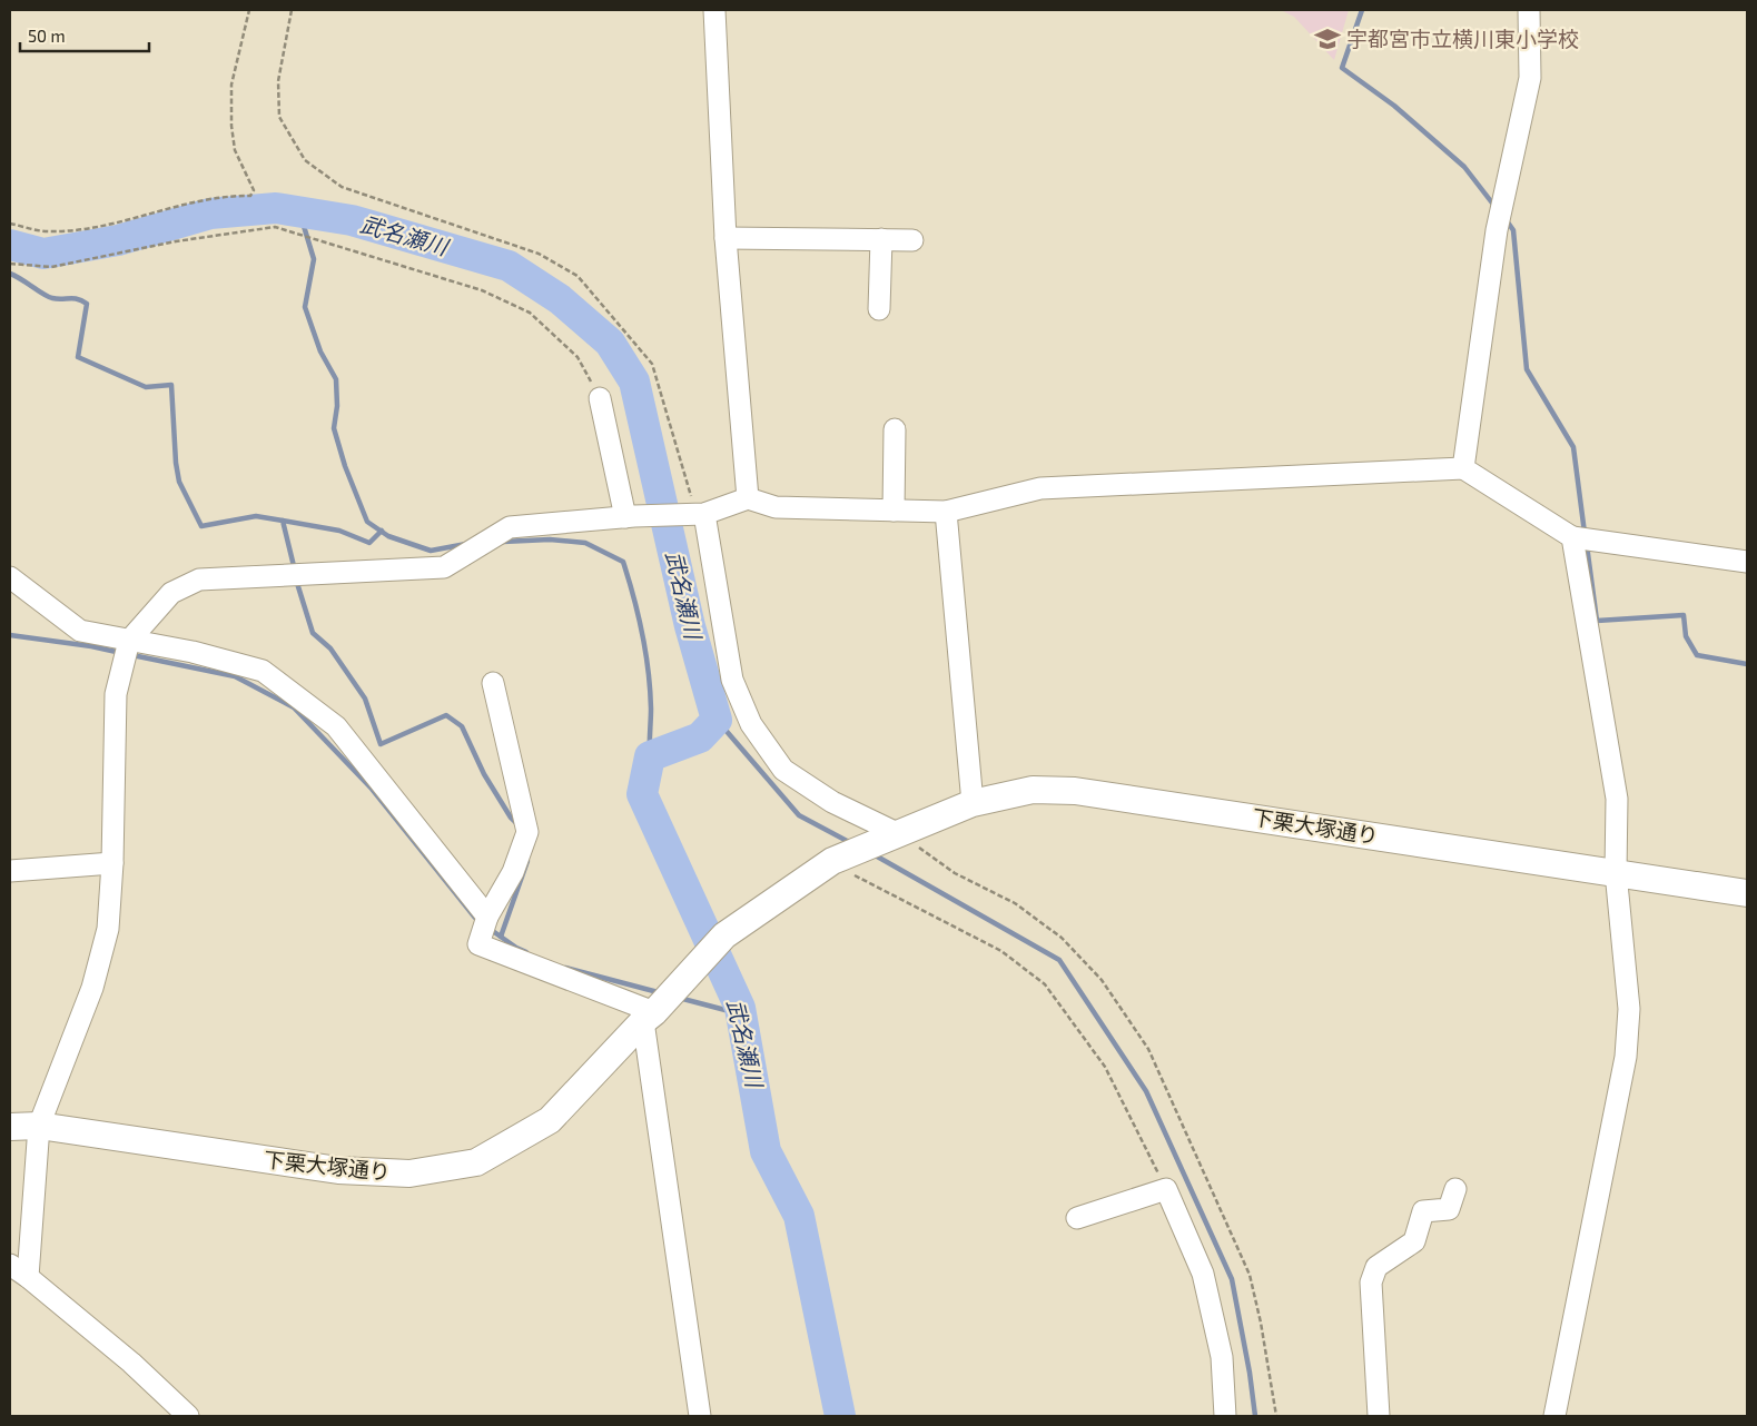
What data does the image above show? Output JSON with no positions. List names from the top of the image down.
{
  "streets": {
    "street": ["下栗大塚通り"]
  },
  "water": ["武名瀬川"],
  "places": {
    "school or university": ["宇都宮市立横川東小学校"]
  },
  "scale_bar": "50 m"
}
